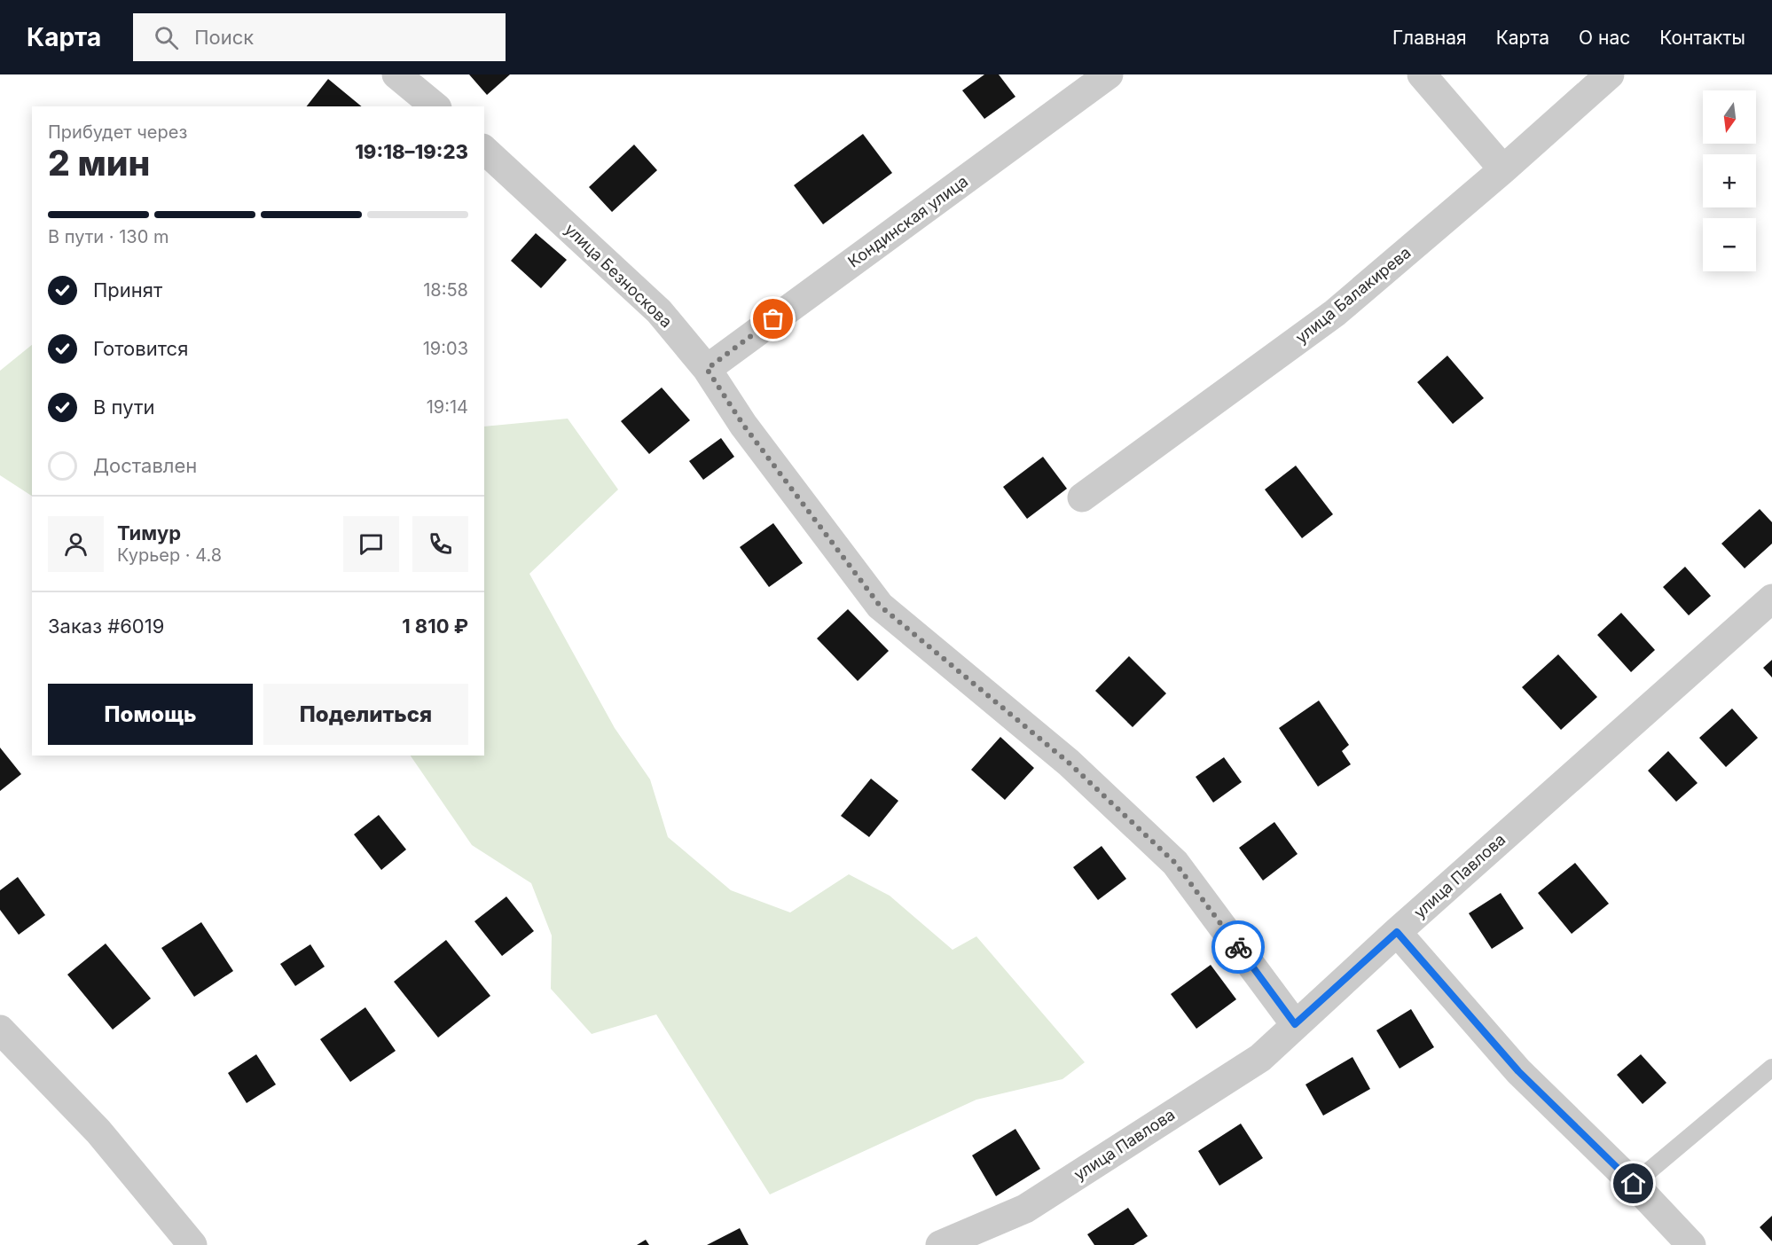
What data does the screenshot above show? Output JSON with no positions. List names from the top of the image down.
{
  "streets": {
    "street": [
      "Кондинская улица",
      "улица Безноскова",
      "улица Балакирева",
      "улица Павлова"
    ]
  },
  "crossings": [
    ["Кондинская улица", "улица Безноскова"],
    ["улица Безноскова", "улица Павлова"]
  ],
  "north": "bottom",
  "page": {
    "header": "Карта",
    "search": "Поиск",
    "nav": [
      "Главная",
      "Карта",
      "О нас",
      "Контакты"
    ],
    "map_buttons": ["+", "−"],
    "heading": ["2 мин", "Прибудет через", "19:18–19:23"],
    "panel": [
      "Тимур",
      "Курьер · 4.8",
      "Заказ #6019",
      "1 810 ₽"
    ],
    "bar": "В пути · 130 m",
    "list": [
      ["Принят", "18:58"],
      ["Готовится", "19:03"],
      ["В пути", "19:14"],
      "Доставлен"
    ],
    "buttons": ["Помощь", "Поделиться"]
  }
}
